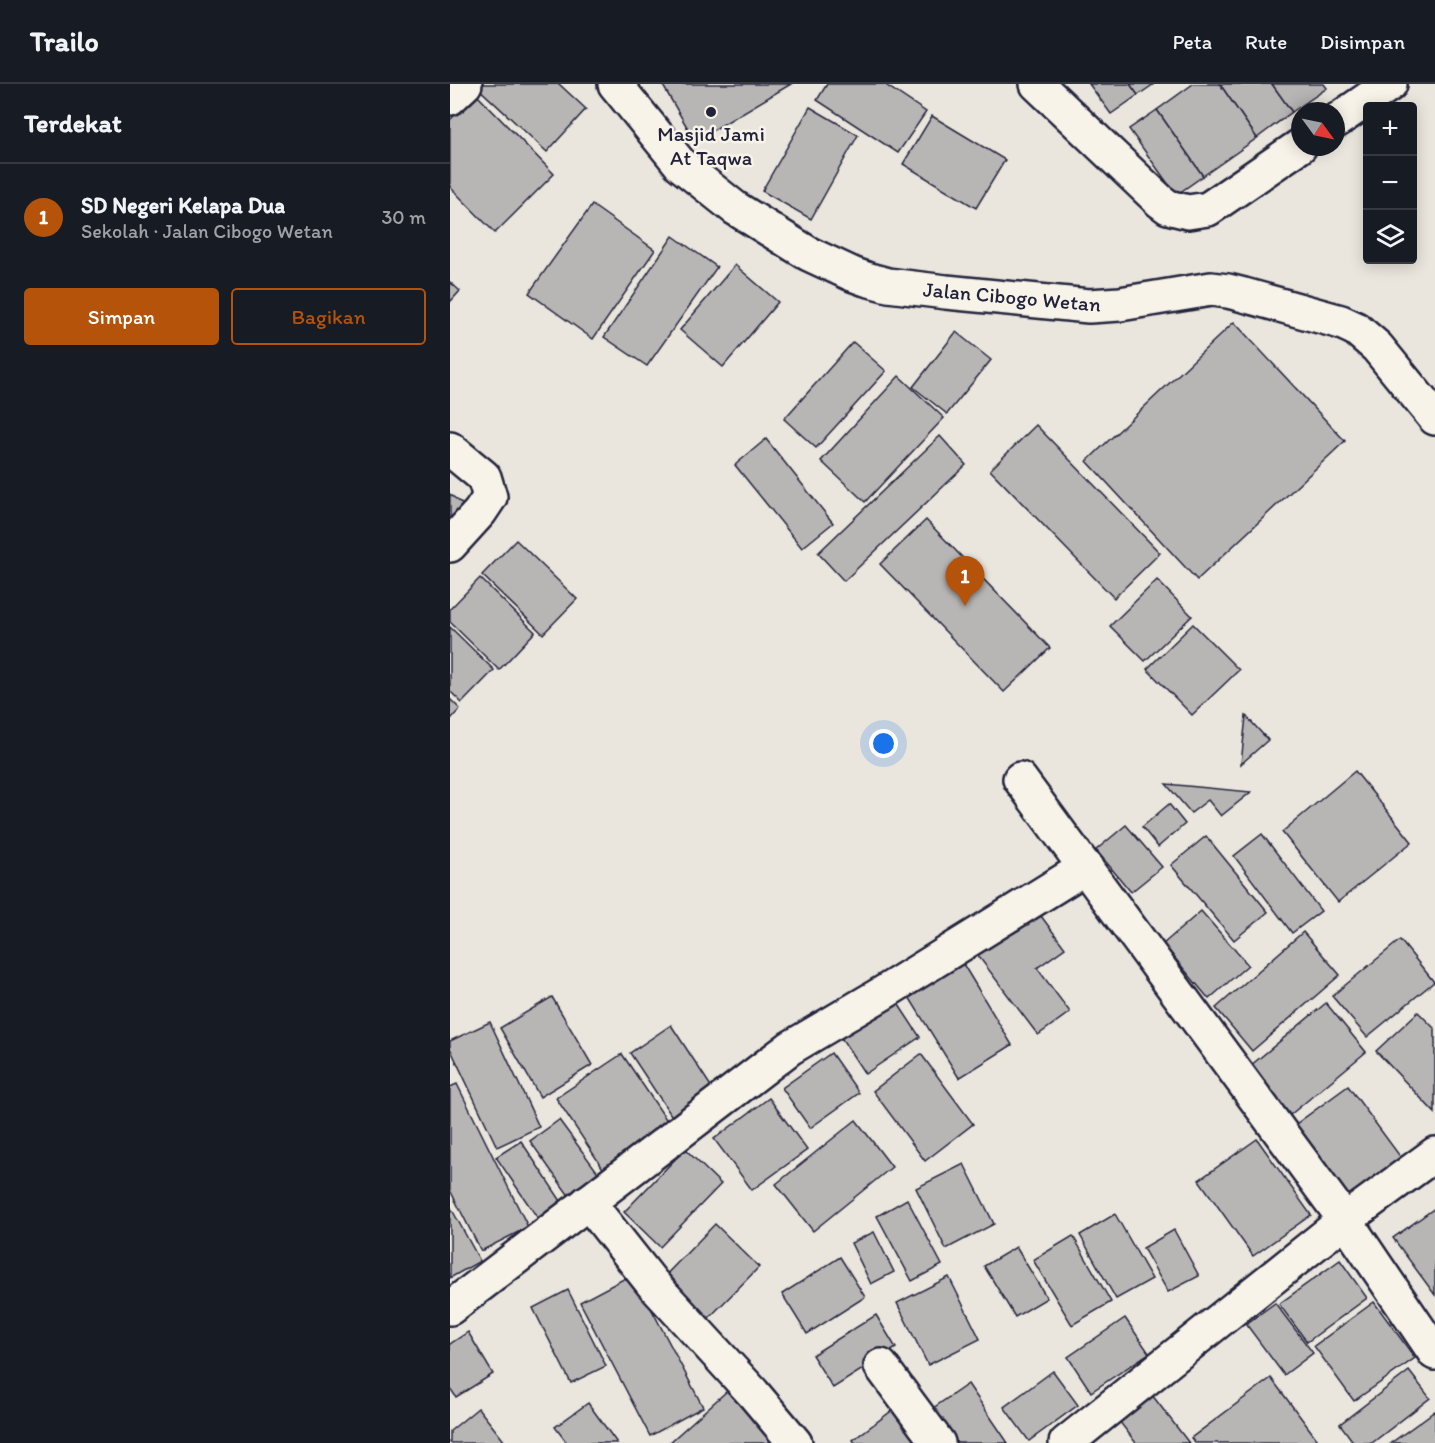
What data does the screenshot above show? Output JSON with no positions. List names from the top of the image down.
{
  "streets": {
    "street": ["Jalan Cibogo Wetan"]
  },
  "places": ["Masjid Jami At Taqwa"],
  "north": "bottom right",
  "page": {
    "header": "Trailo",
    "nav": ["Peta", "Rute", "Disimpan"],
    "heading": "Terdekat",
    "map_buttons": ["+", "−"],
    "list": [
      {
        "mark": "1",
        "name": "SD Negeri Kelapa Dua",
        "note": "Sekolah · Jalan Cibogo Wetan",
        "value": "30 m"
      }
    ],
    "buttons": ["Simpan", "Bagikan"],
    "pins": "1"
  }
}
